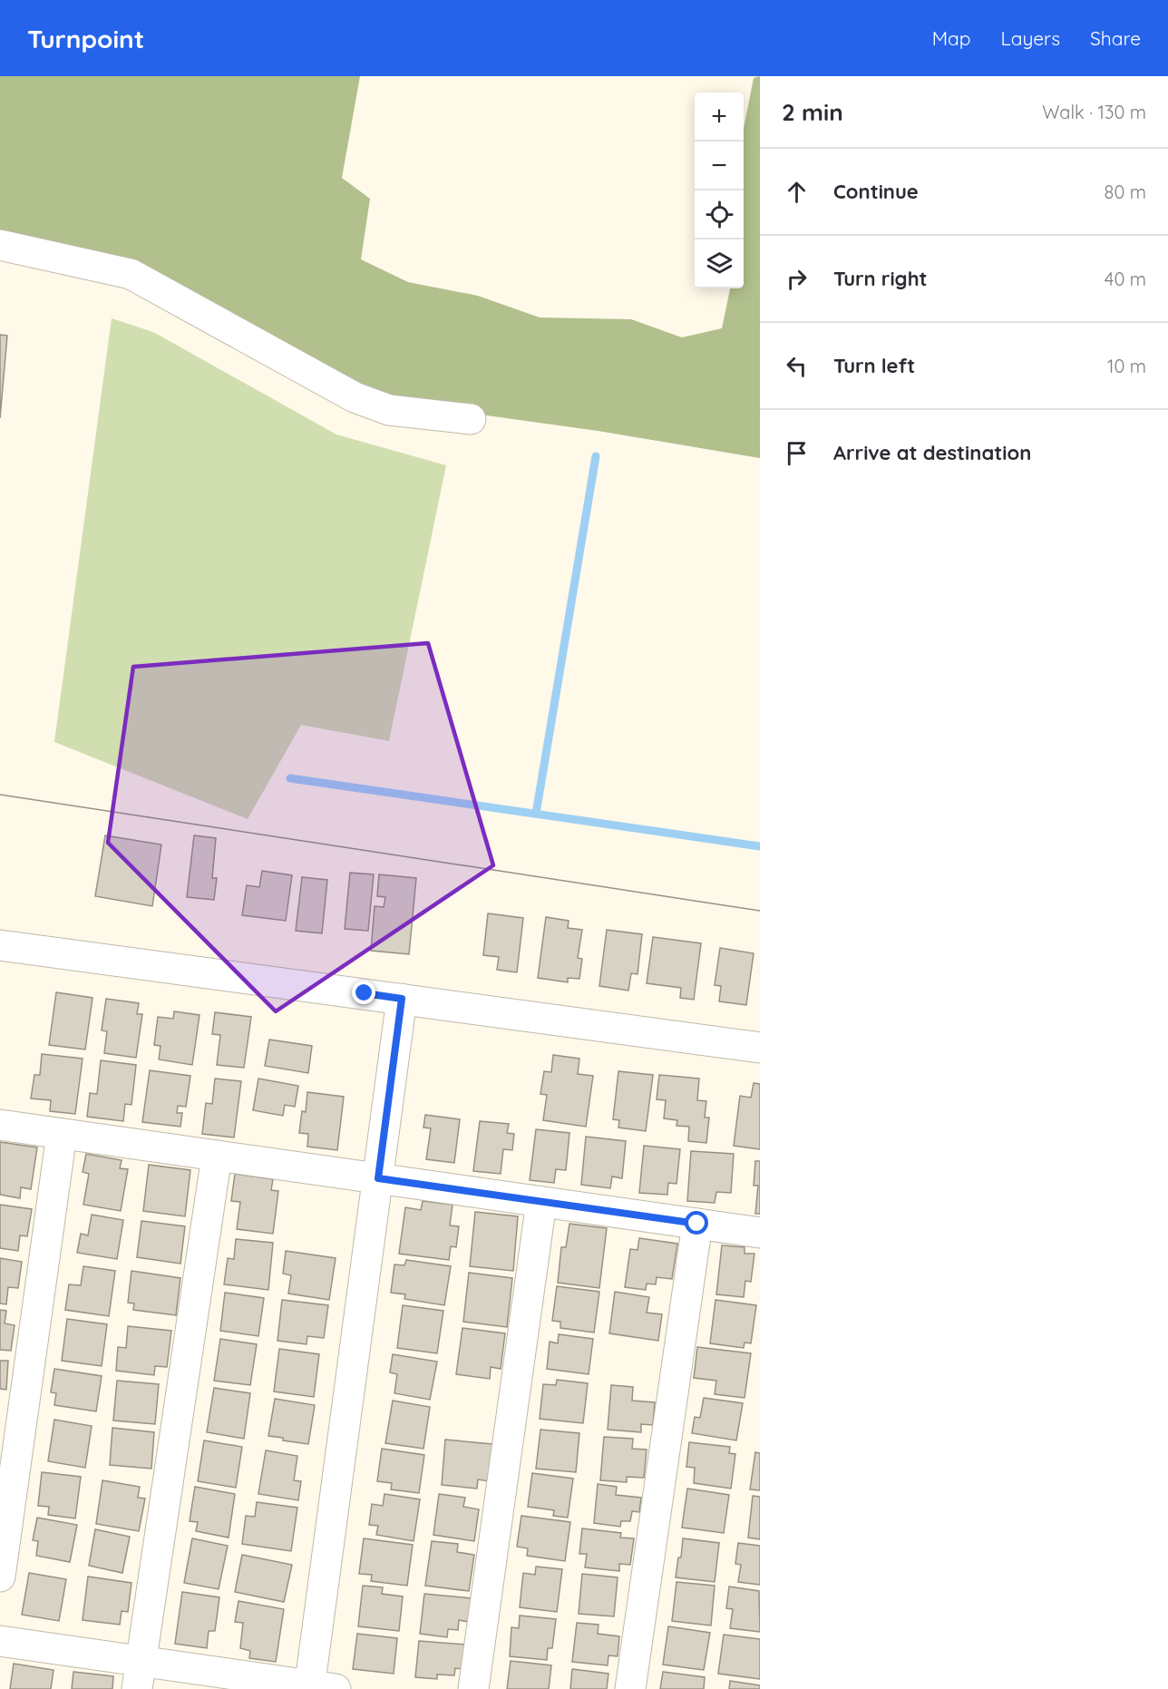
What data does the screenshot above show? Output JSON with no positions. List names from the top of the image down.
{
  "page": {
    "header": "Turnpoint",
    "nav": ["Map", "Layers", "Share"],
    "heading": ["2 min", "Walk · 130 m"],
    "map_buttons": ["+", "−"],
    "list": [
      ["Continue", "80 m"],
      ["Turn right", "40 m"],
      ["Turn left", "10 m"],
      "Arrive at destination"
    ]
  }
}
